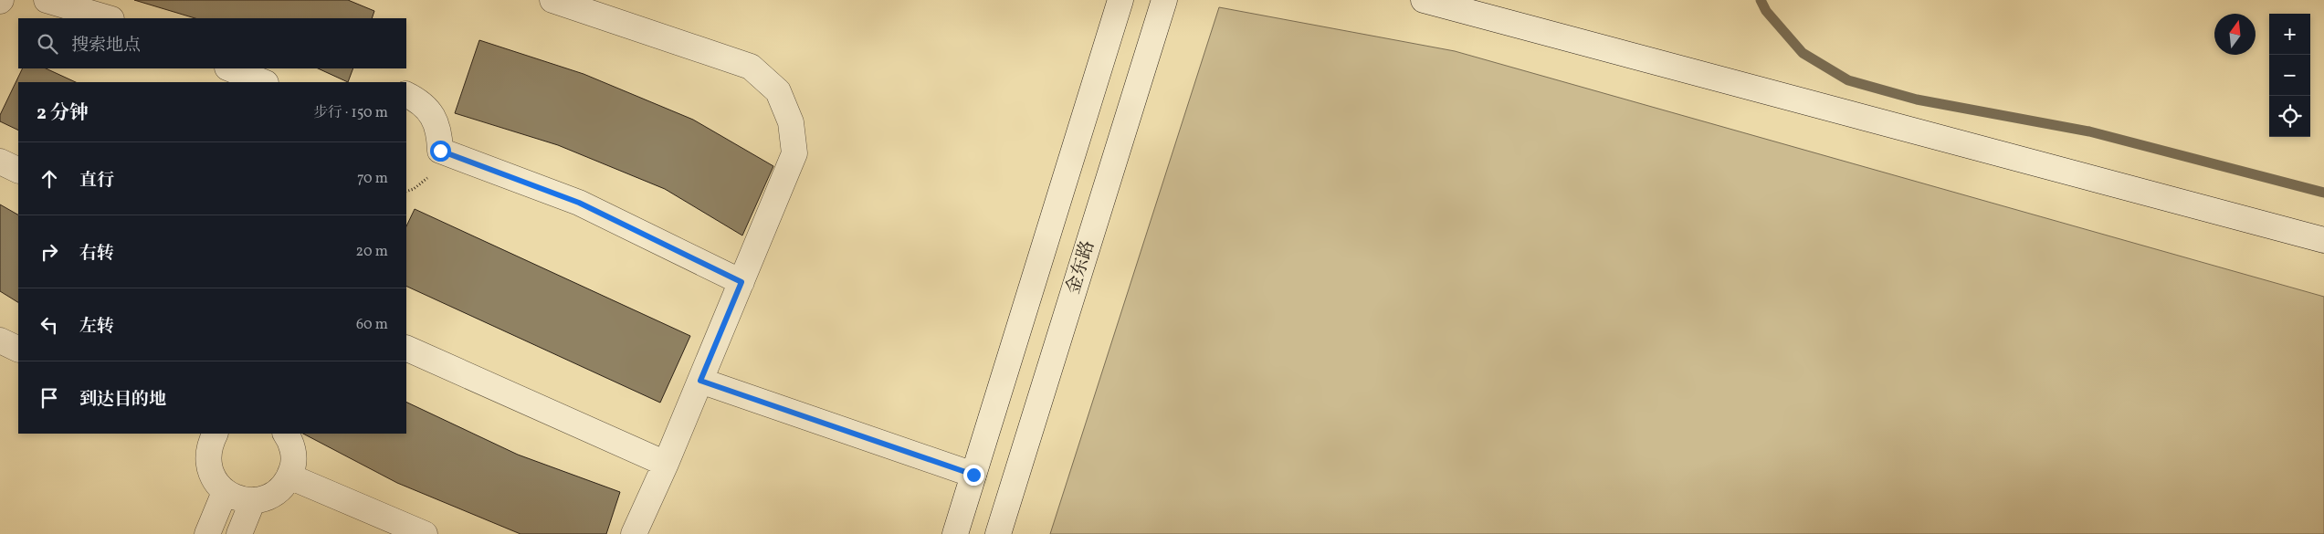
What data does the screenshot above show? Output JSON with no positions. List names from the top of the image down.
{
  "streets": {
    "street": ["金东路"]
  },
  "north": "top",
  "page": {
    "map_buttons": ["+", "−"],
    "search": "搜索地点",
    "heading": ["2 分钟", "步行 · 150 m"],
    "list": [
      ["直行", "70 m"],
      ["右转", "20 m"],
      ["左转", "60 m"],
      "到达目的地"
    ]
  }
}
